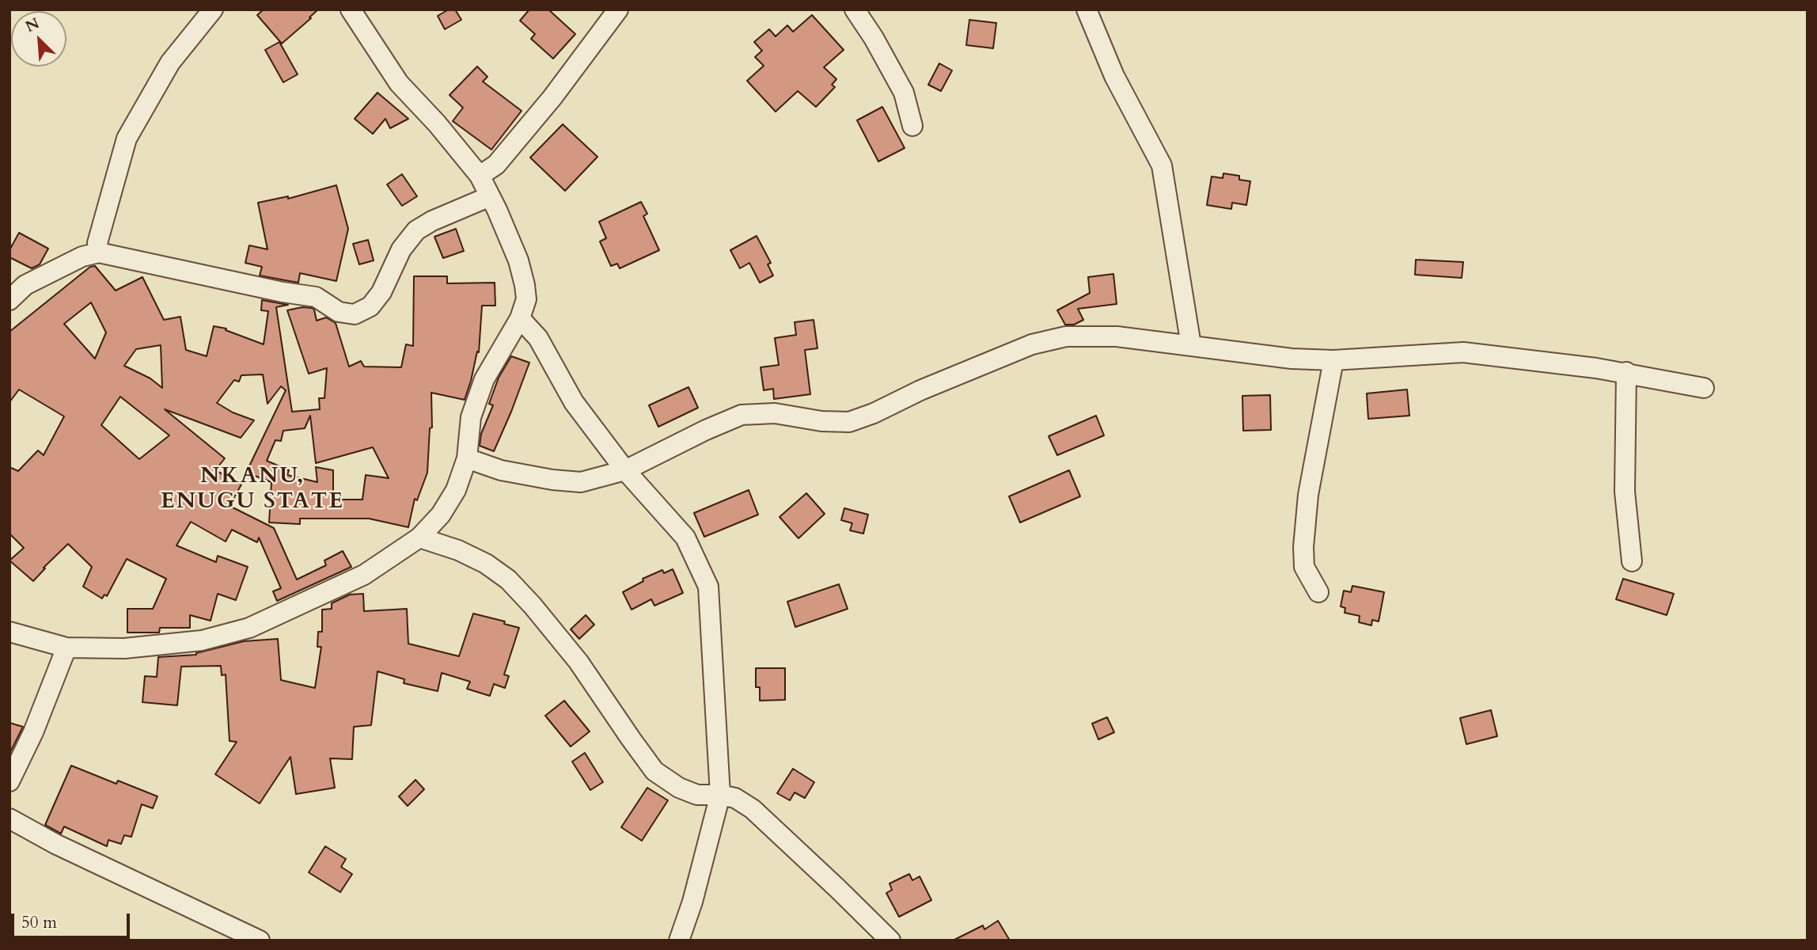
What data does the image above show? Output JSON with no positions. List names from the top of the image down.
{
  "districts": ["NKANU, ENUGU STATE"],
  "scale_bar": "50 m",
  "north": "top left"
}
